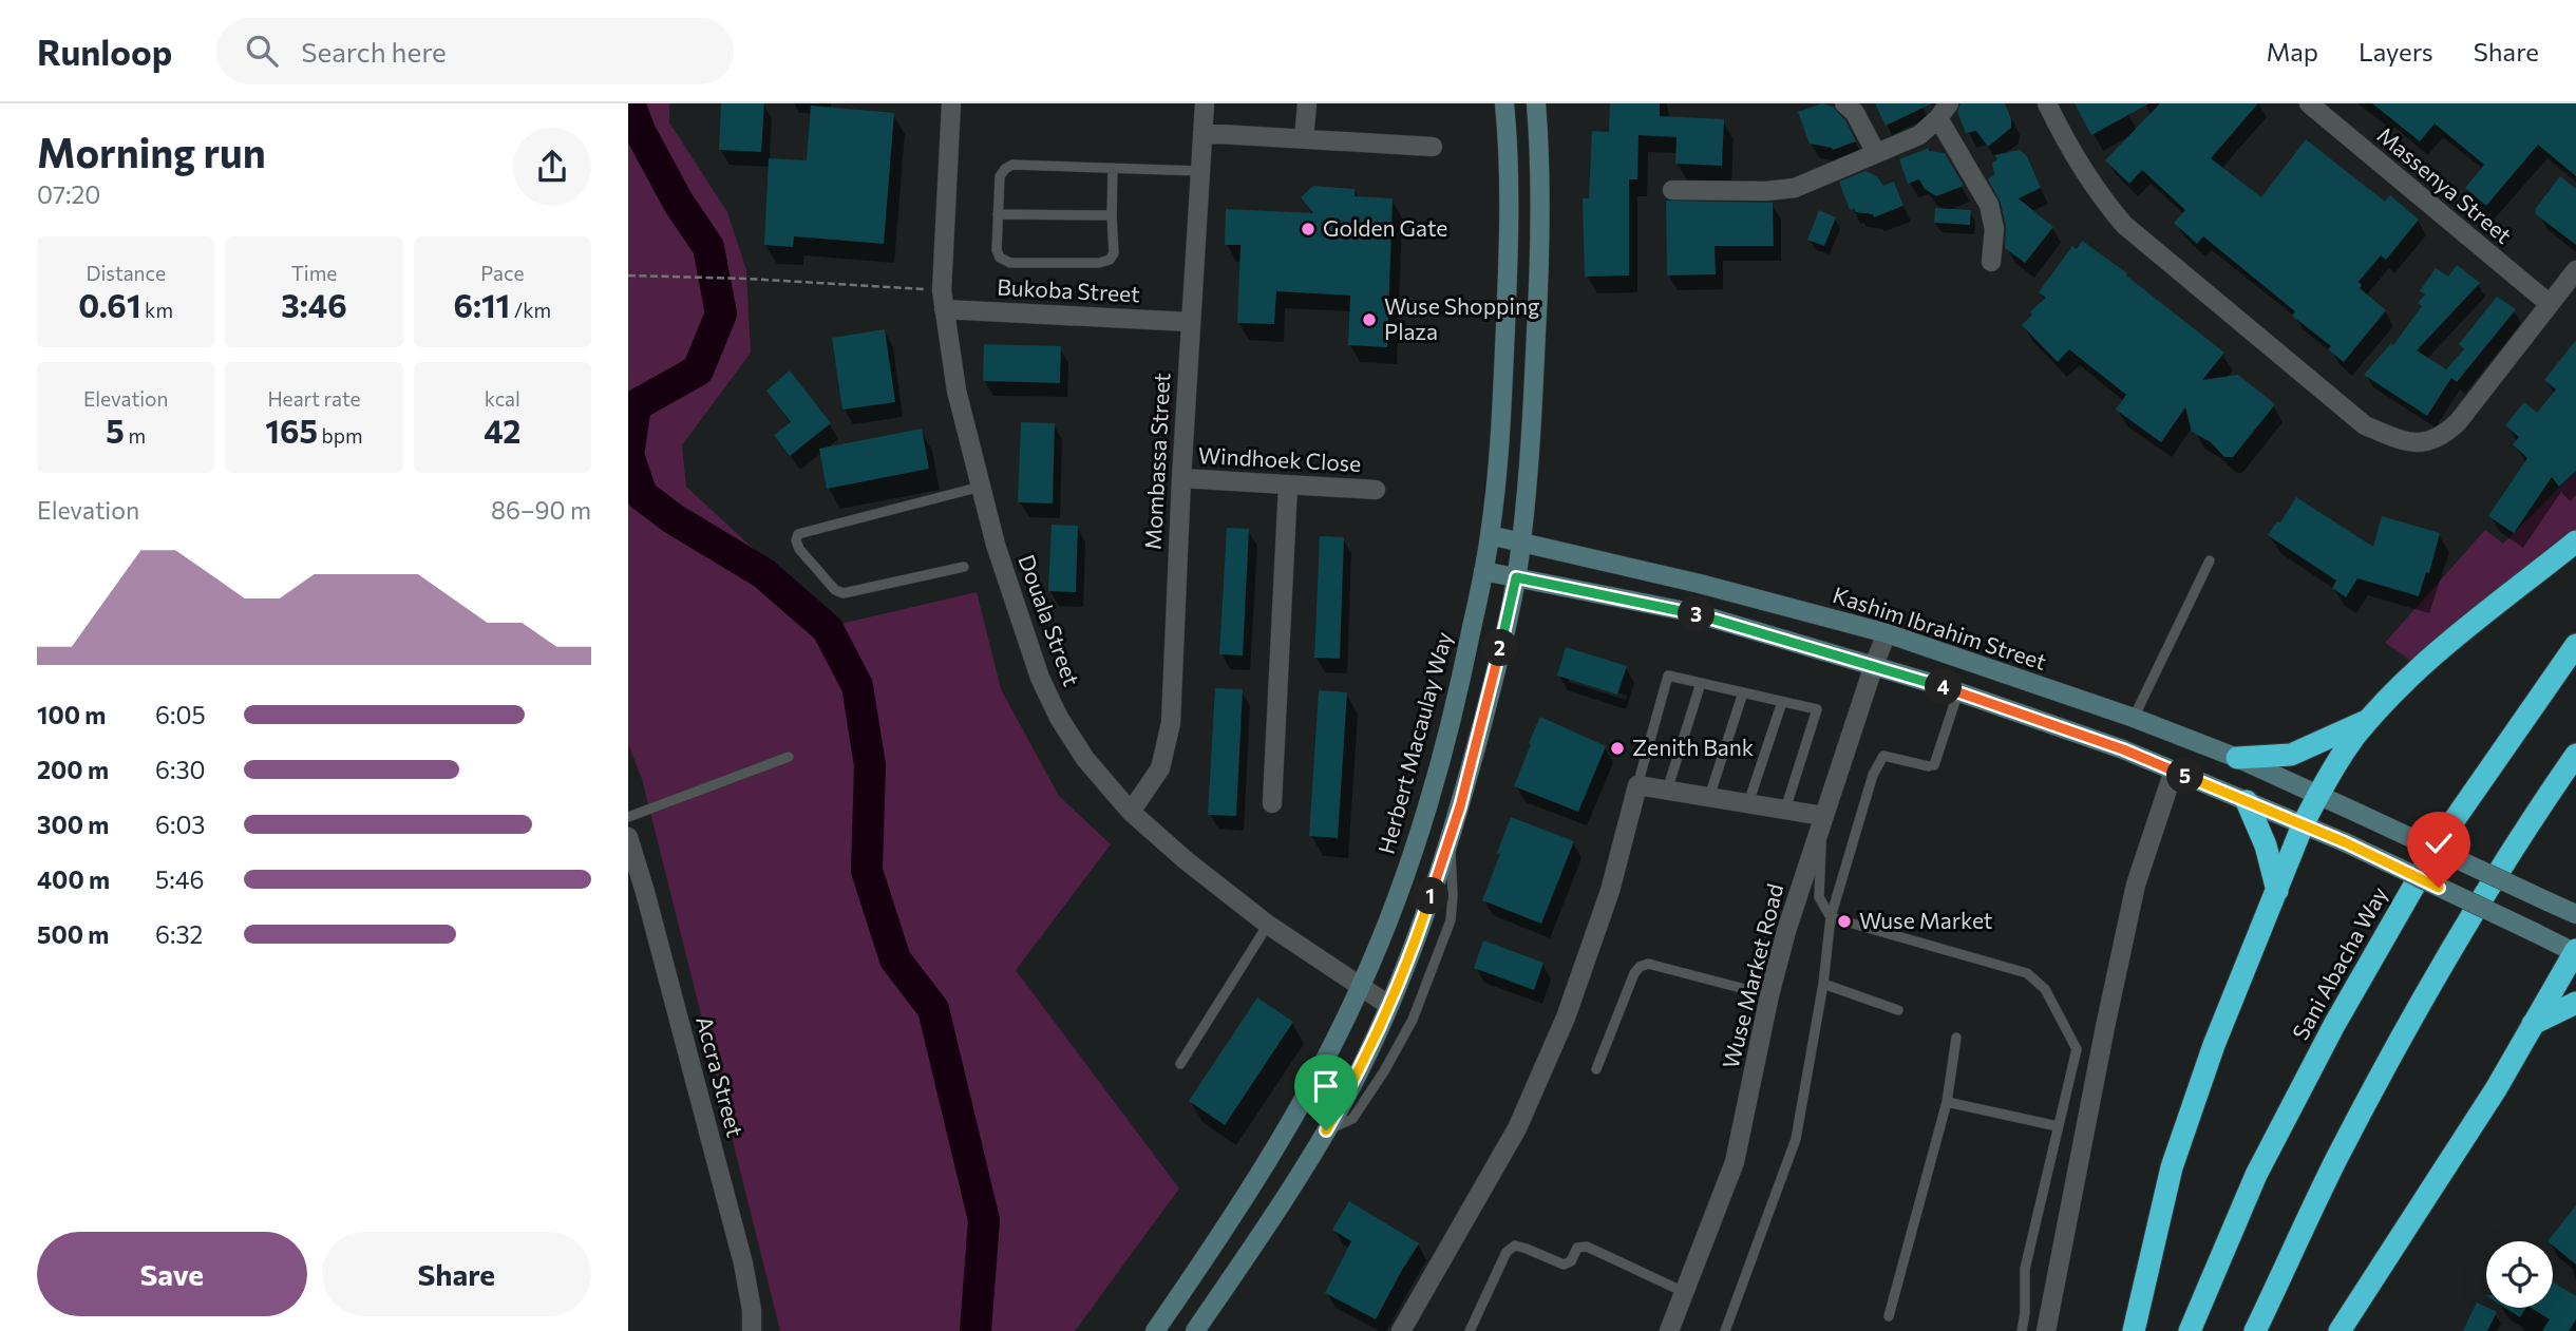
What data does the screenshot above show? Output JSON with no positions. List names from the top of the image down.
{
  "streets": {
    "highway": ["Sani Abacha Way"],
    "main road": ["Kashim Ibrahim Street", "Herbert Macaulay Way"],
    "street": [
      "Massenya Street",
      "Bukoba Street",
      "Windhoek Close",
      "Mombassa Street",
      "Douala Street",
      "Wuse Market Road",
      "Accra Street"
    ]
  },
  "crossings": [
    ["Bukoba Street", "Mombassa Street"],
    ["Bukoba Street", "Douala Street"],
    ["Windhoek Close", "Mombassa Street"],
    ["Mombassa Street", "Douala Street"],
    ["Douala Street", "Herbert Macaulay Way"],
    ["Kashim Ibrahim Street", "Herbert Macaulay Way"],
    ["Kashim Ibrahim Street", "Wuse Market Road"]
  ],
  "places": [
    "Golden Gate",
    "Wuse Shopping Plaza",
    "Zenith Bank",
    "Wuse Market"
  ],
  "page": {
    "header": "Runloop",
    "search": "Search here",
    "nav": ["Map", "Layers", "Share"],
    "heading": ["Morning run", "07:20"],
    "stats": [
      ["Distance", "0.61 km"],
      ["Time", "3:46"],
      ["Pace", "6:11 /km"],
      ["Elevation", "5 m"],
      ["Heart rate", "165 bpm"],
      ["kcal", "42"]
    ],
    "chart": ["Elevation", "86–90 m"],
    "pins": [
      "3",
      "2",
      "4",
      "5",
      "1"
    ],
    "list": [
      {
        "name": "100 m",
        "note": "6:05"
      },
      {
        "name": "200 m",
        "note": "6:30"
      },
      {
        "name": "300 m",
        "note": "6:03"
      },
      {
        "name": "400 m",
        "note": "5:46"
      },
      {
        "name": "500 m",
        "note": "6:32"
      }
    ],
    "buttons": ["Save", "Share"]
  }
}
